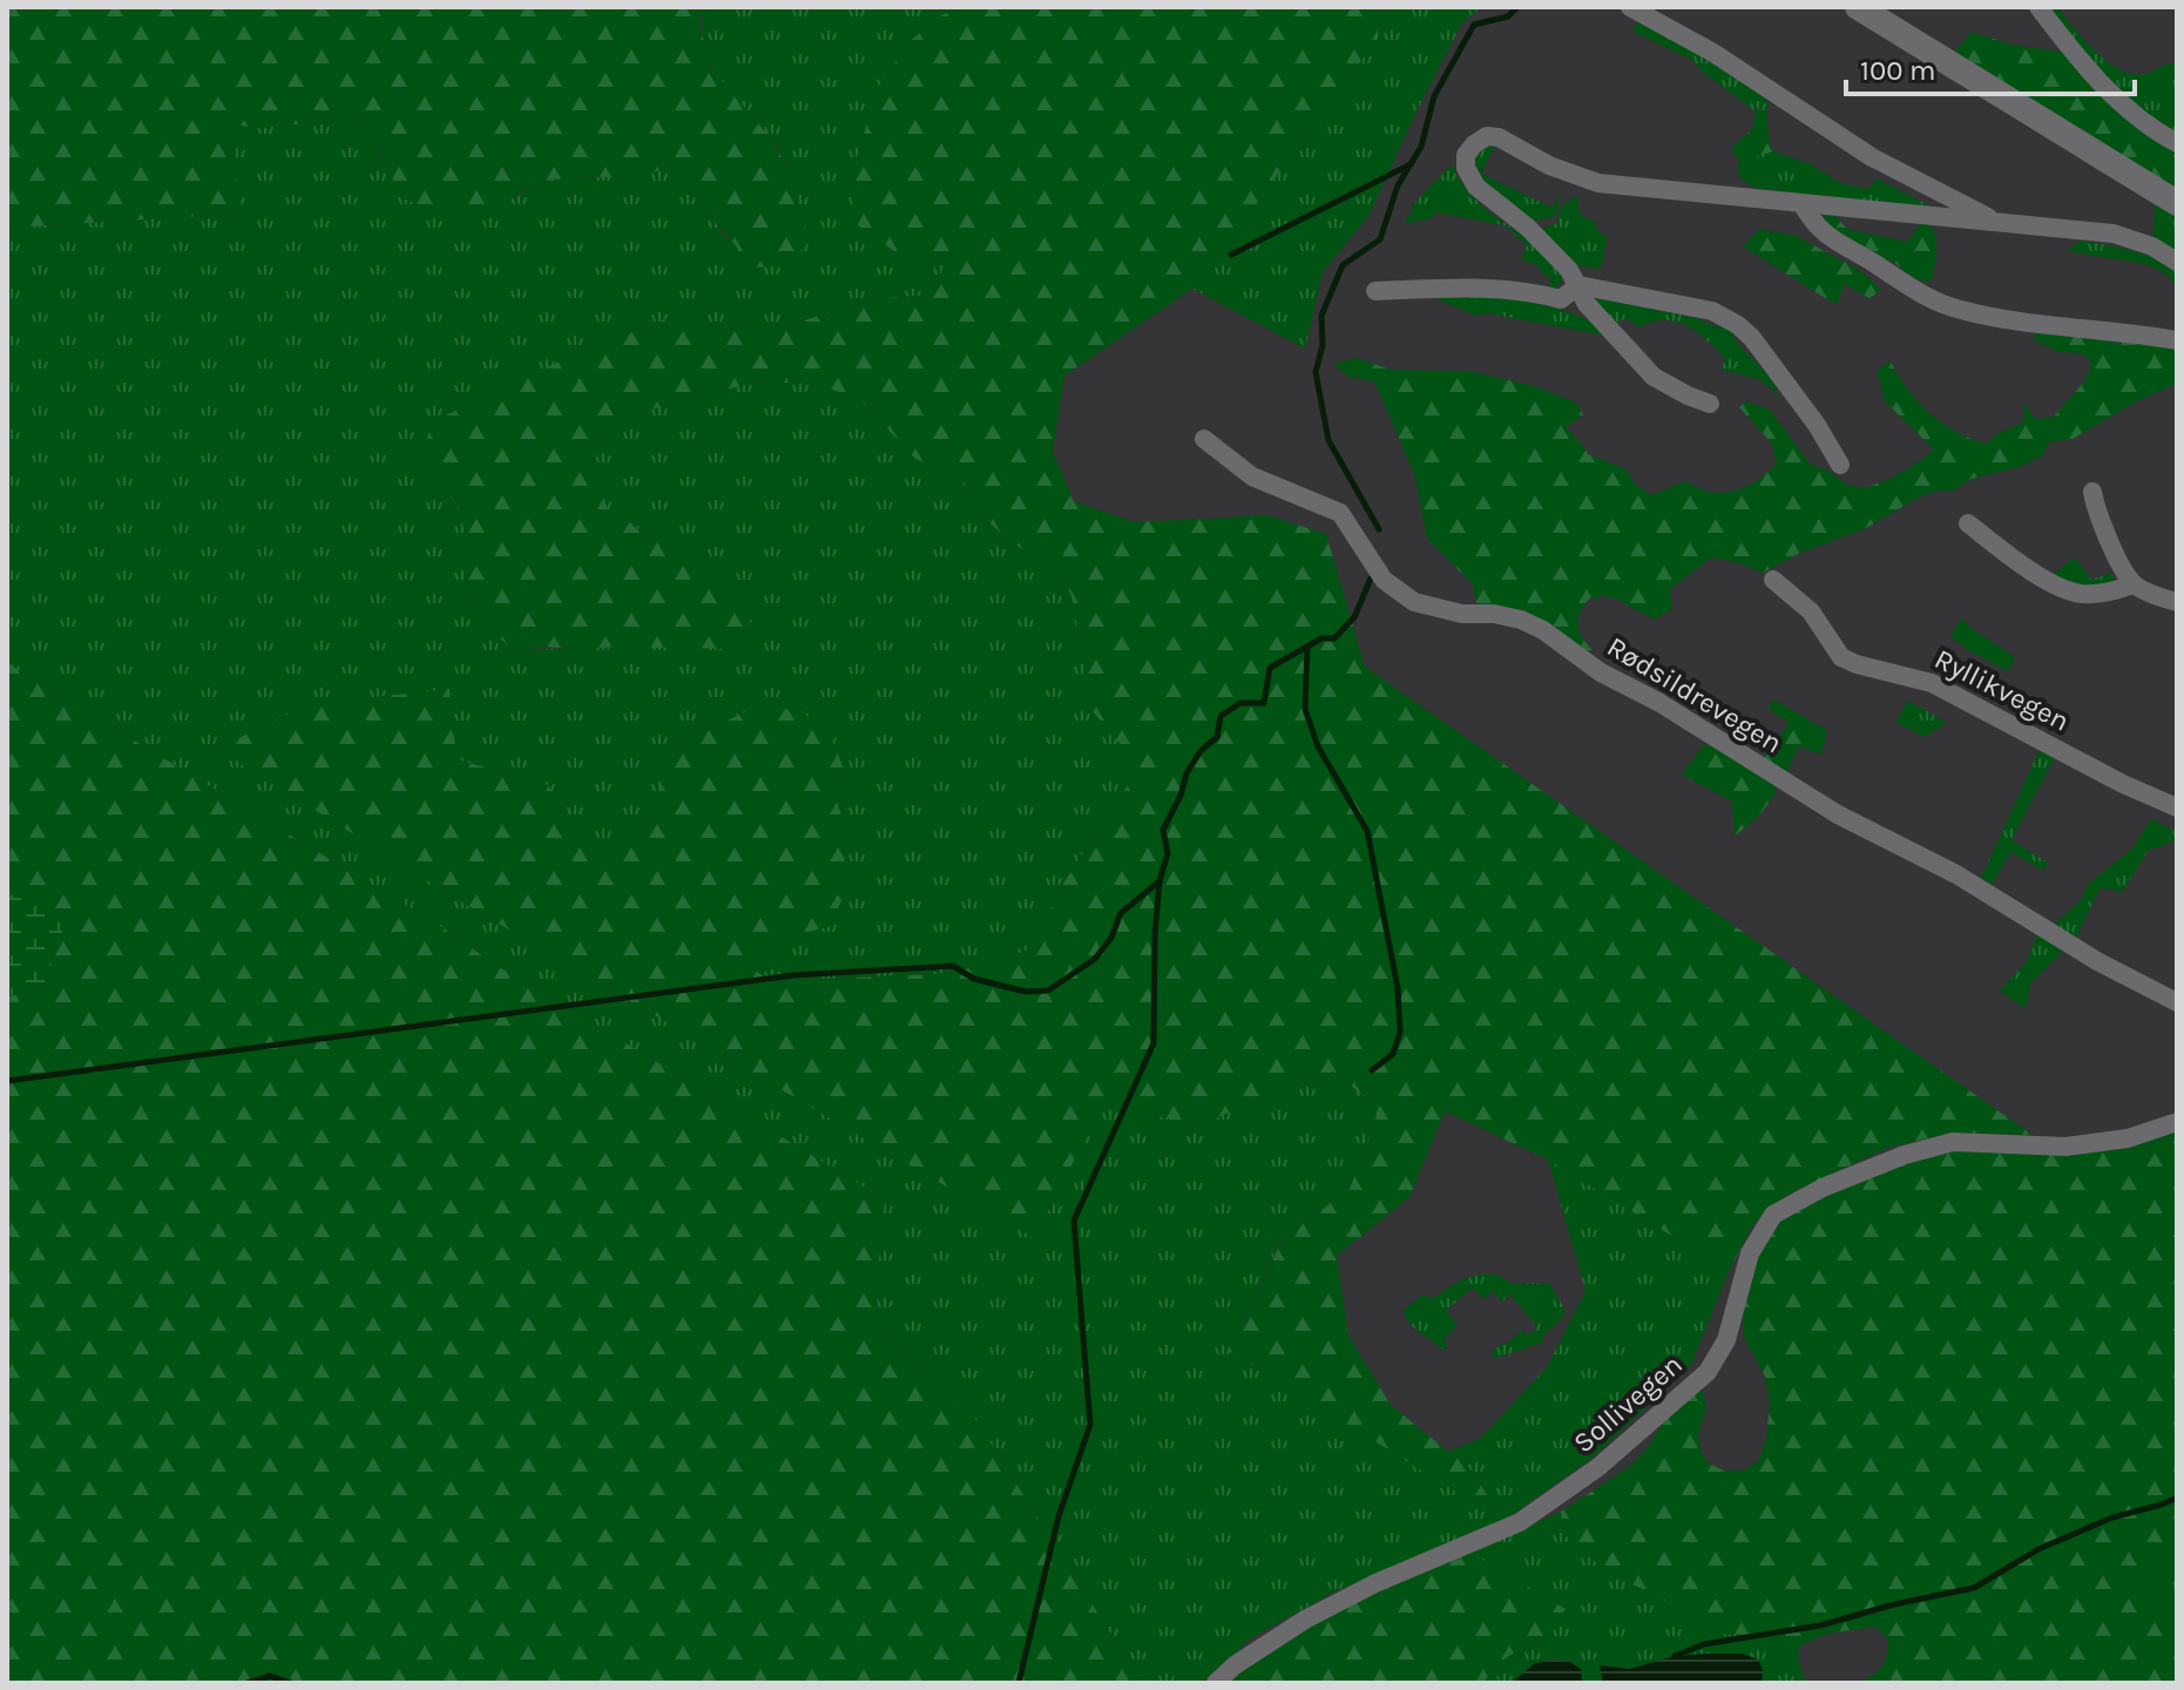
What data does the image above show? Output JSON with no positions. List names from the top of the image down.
{
  "streets": {
    "street": ["Ryllikvegen", "Rødsildrevegen", "Sollivegen"]
  },
  "scale_bar": "100 m"
}
